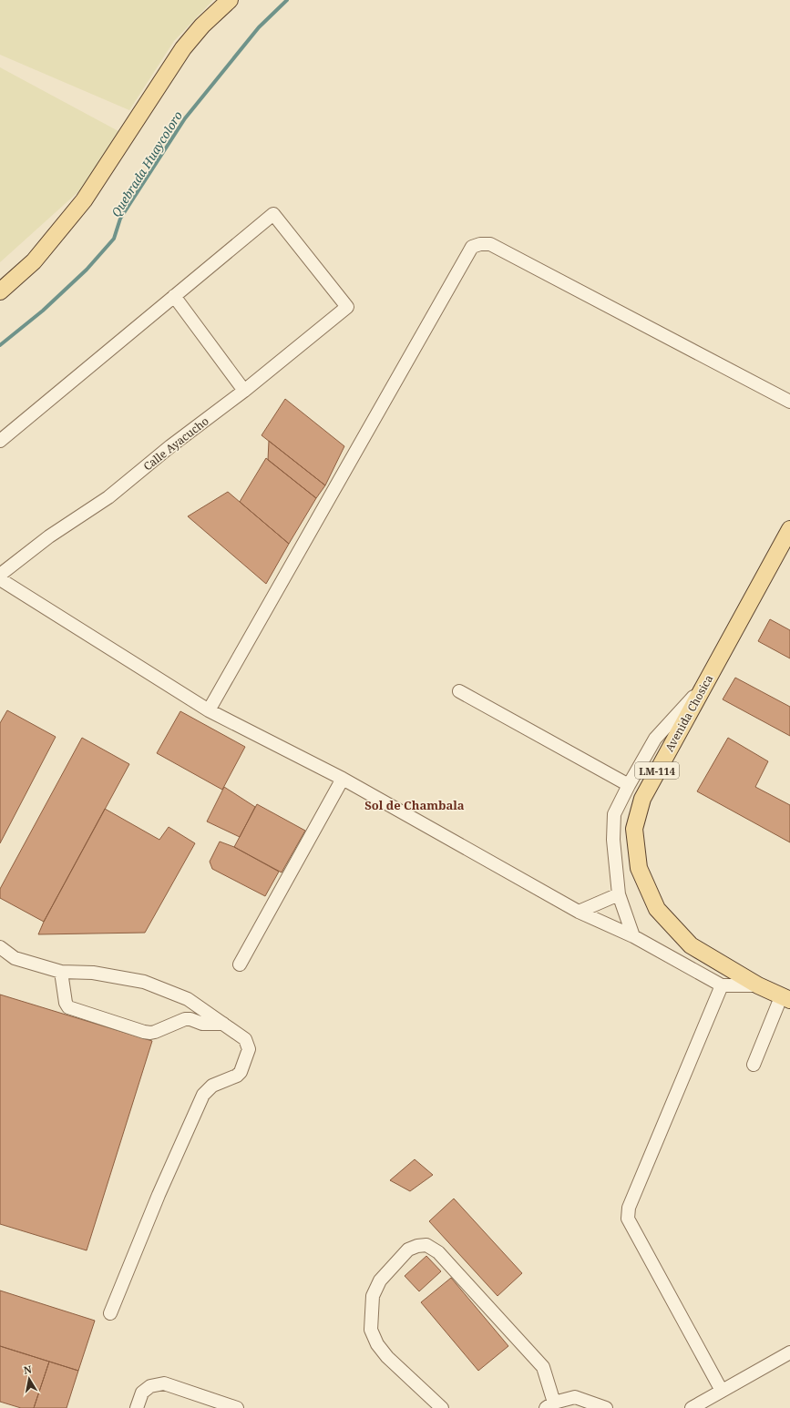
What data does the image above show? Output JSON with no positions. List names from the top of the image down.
{
  "streets": {
    "main road": ["Avenida Chosica", "LM-114"],
    "street": ["Calle Ayacucho"]
  },
  "crossings": [
    ["Avenida Chosica", "LM-114"]
  ],
  "districts": ["Sol de Chambala"],
  "water": ["Quebrada Huaycoloro"],
  "north": "top"
}
